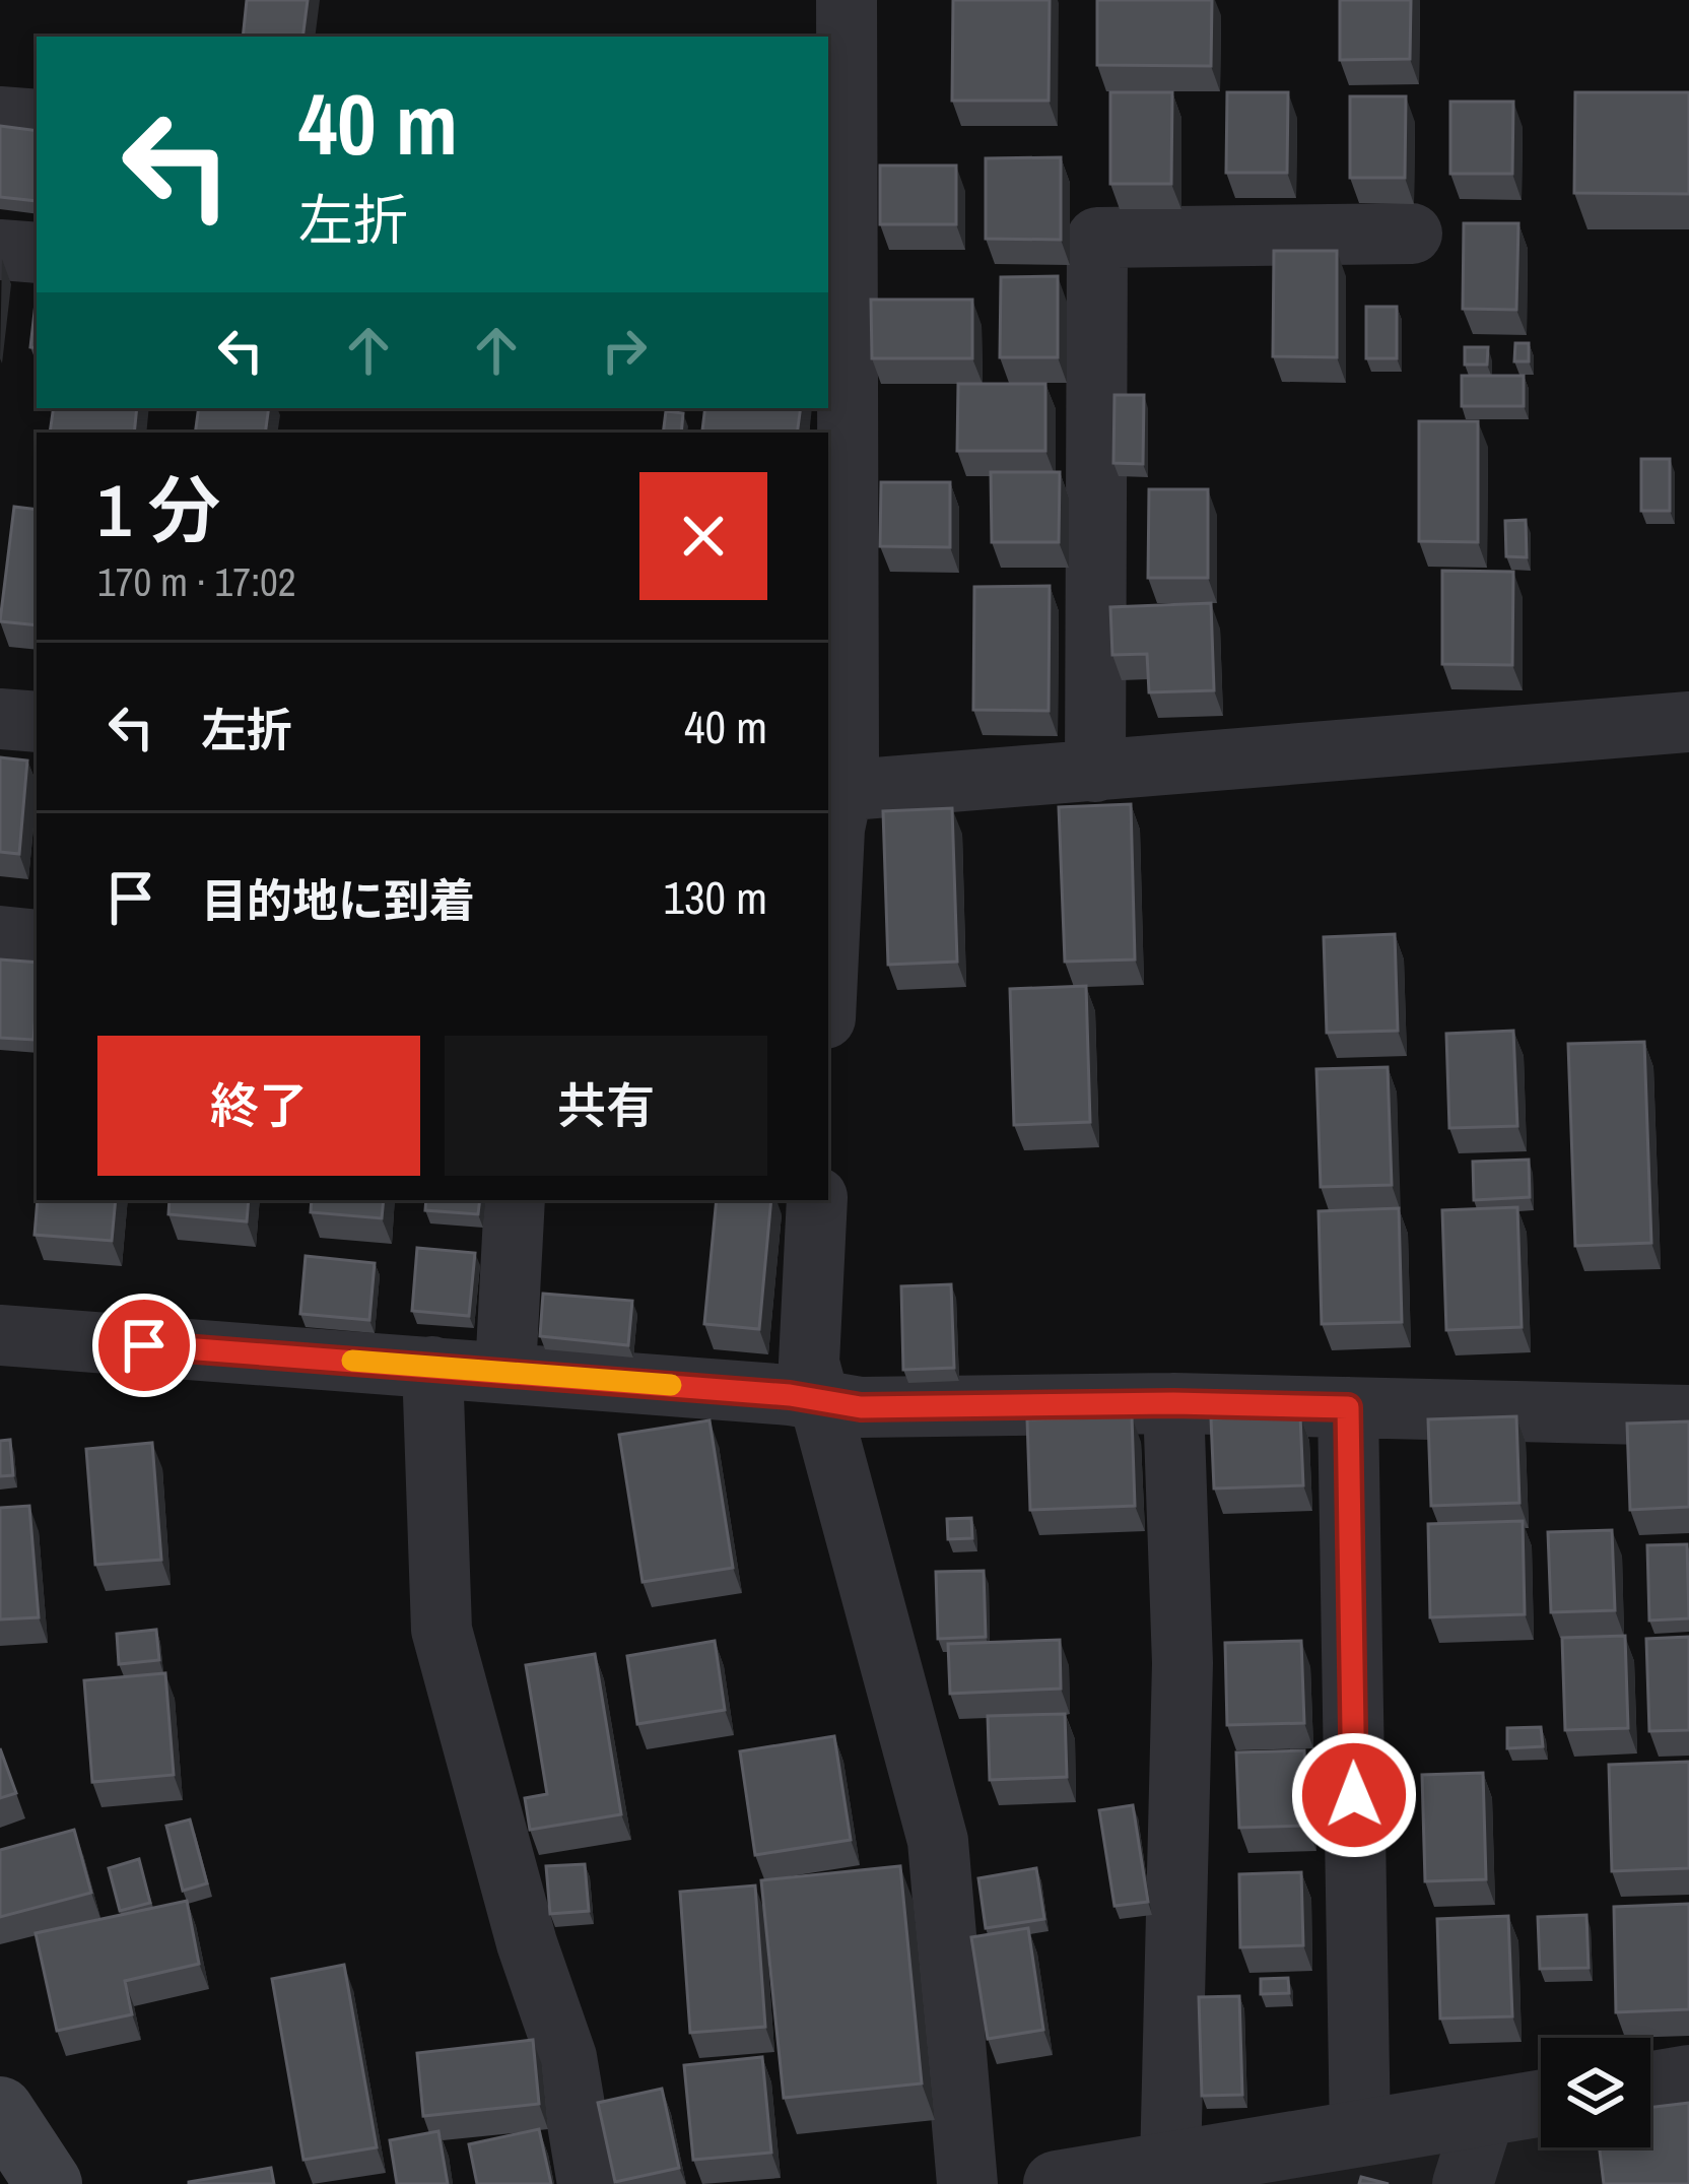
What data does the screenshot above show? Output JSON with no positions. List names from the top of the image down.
{
  "page": {
    "turn": ["40 m", "左折"],
    "heading": ["1 分", "170 m · 17:02"],
    "list": [
      {
        "name": "左折",
        "value": "40 m"
      },
      {
        "name": "目的地に到着",
        "value": "130 m"
      }
    ],
    "buttons": ["終了", "共有"]
  }
}
